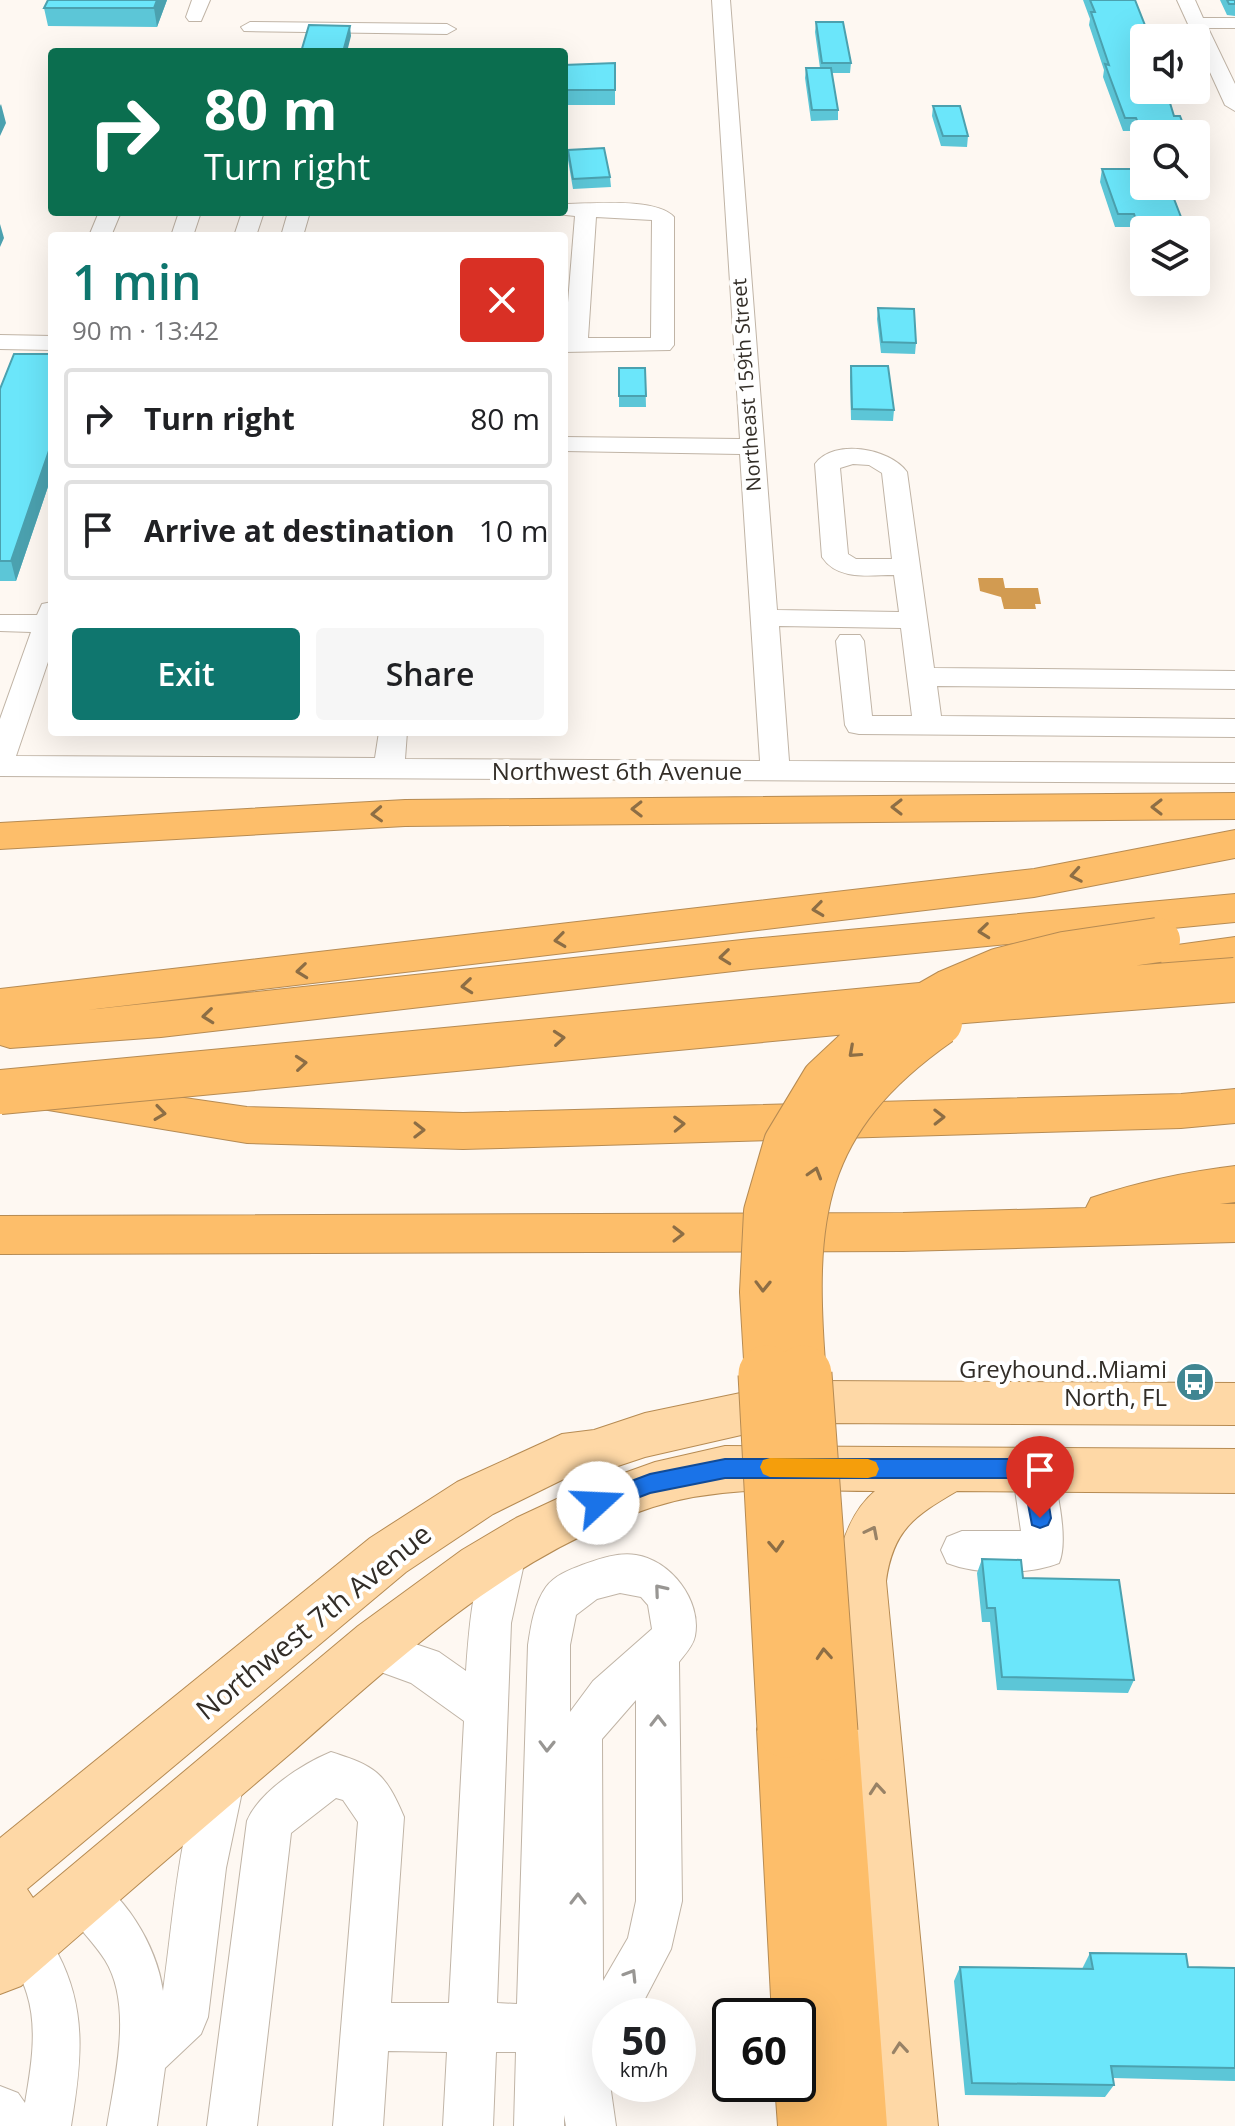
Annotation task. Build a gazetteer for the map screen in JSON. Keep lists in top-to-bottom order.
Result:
{
  "streets": {
    "main road": ["Northwest 7th Avenue"],
    "street": ["Northeast 159th Street", "Northwest 6th Avenue"]
  },
  "crossings": [
    ["Northeast 159th Street", "Northwest 6th Avenue"]
  ],
  "places": {
    "bus stop": ["Greyhound..Miami North, FL"]
  },
  "page": {
    "turn": ["80 m", "Turn right"],
    "heading": ["1 min", "90 m · 13:42"],
    "list": [
      {
        "name": "Turn right",
        "value": "80 m"
      },
      {
        "name": "Arrive at destination",
        "value": "10 m"
      }
    ],
    "buttons": ["Exit", "Share"],
    "speed": "50 km/h",
    "limit": "60"
  }
}
